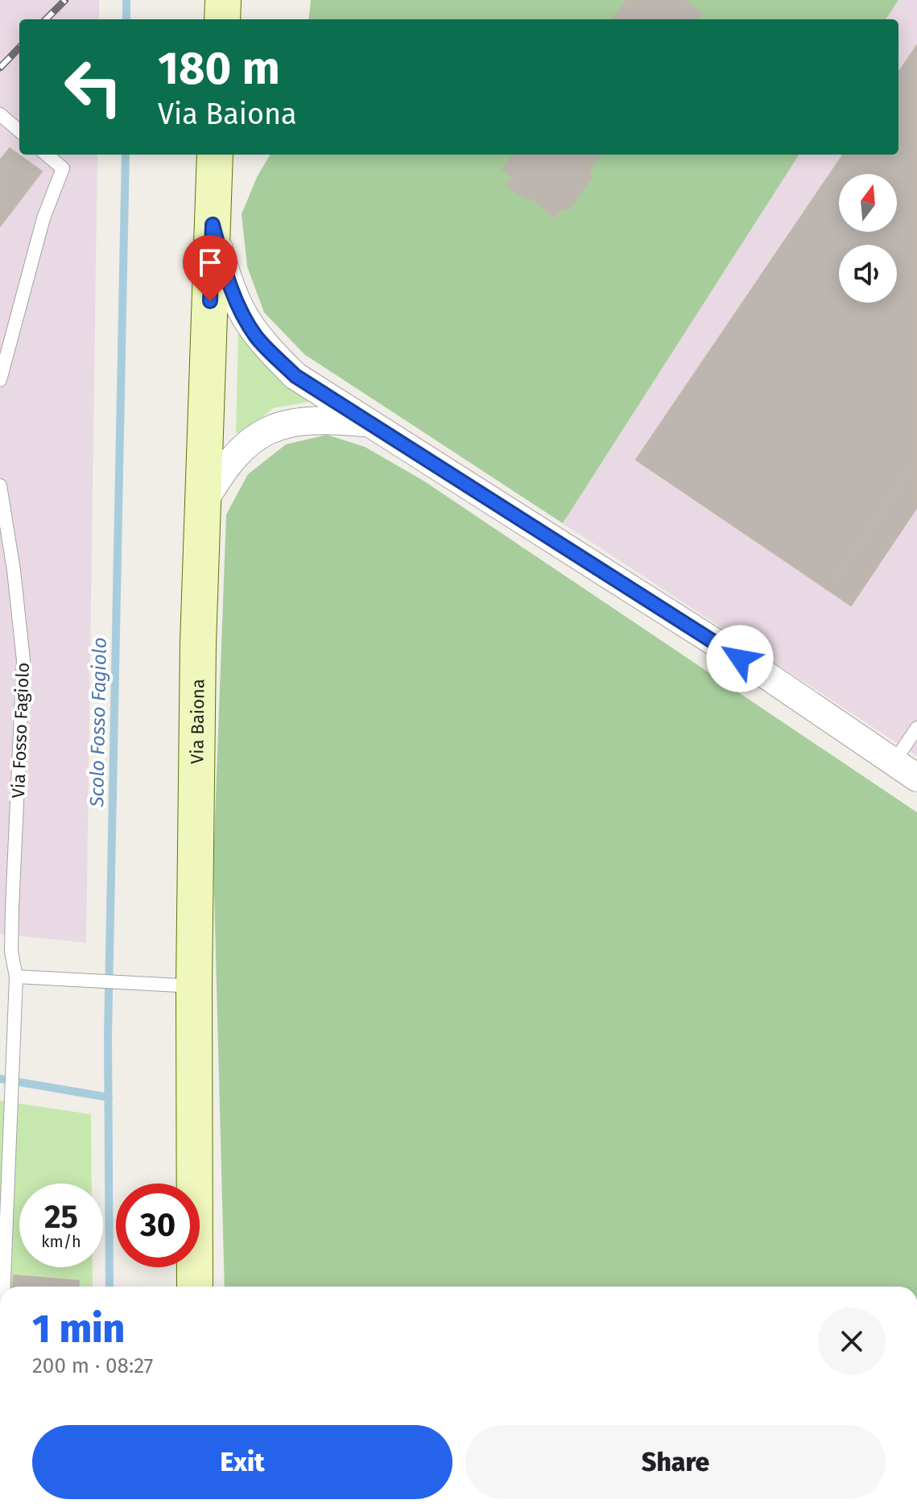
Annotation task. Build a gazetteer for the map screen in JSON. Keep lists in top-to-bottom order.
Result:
{
  "streets": {
    "main road": ["Via Baiona"],
    "lane": ["Via Fosso Fagiolo"]
  },
  "water": ["Scolo Fosso Fagiolo"],
  "north": "top",
  "page": {
    "turn": ["180 m", "Via Baiona"],
    "speed": "25 km/h",
    "limit": "30",
    "heading": ["1 min", "200 m · 08:27"],
    "buttons": ["Exit", "Share"]
  }
}
